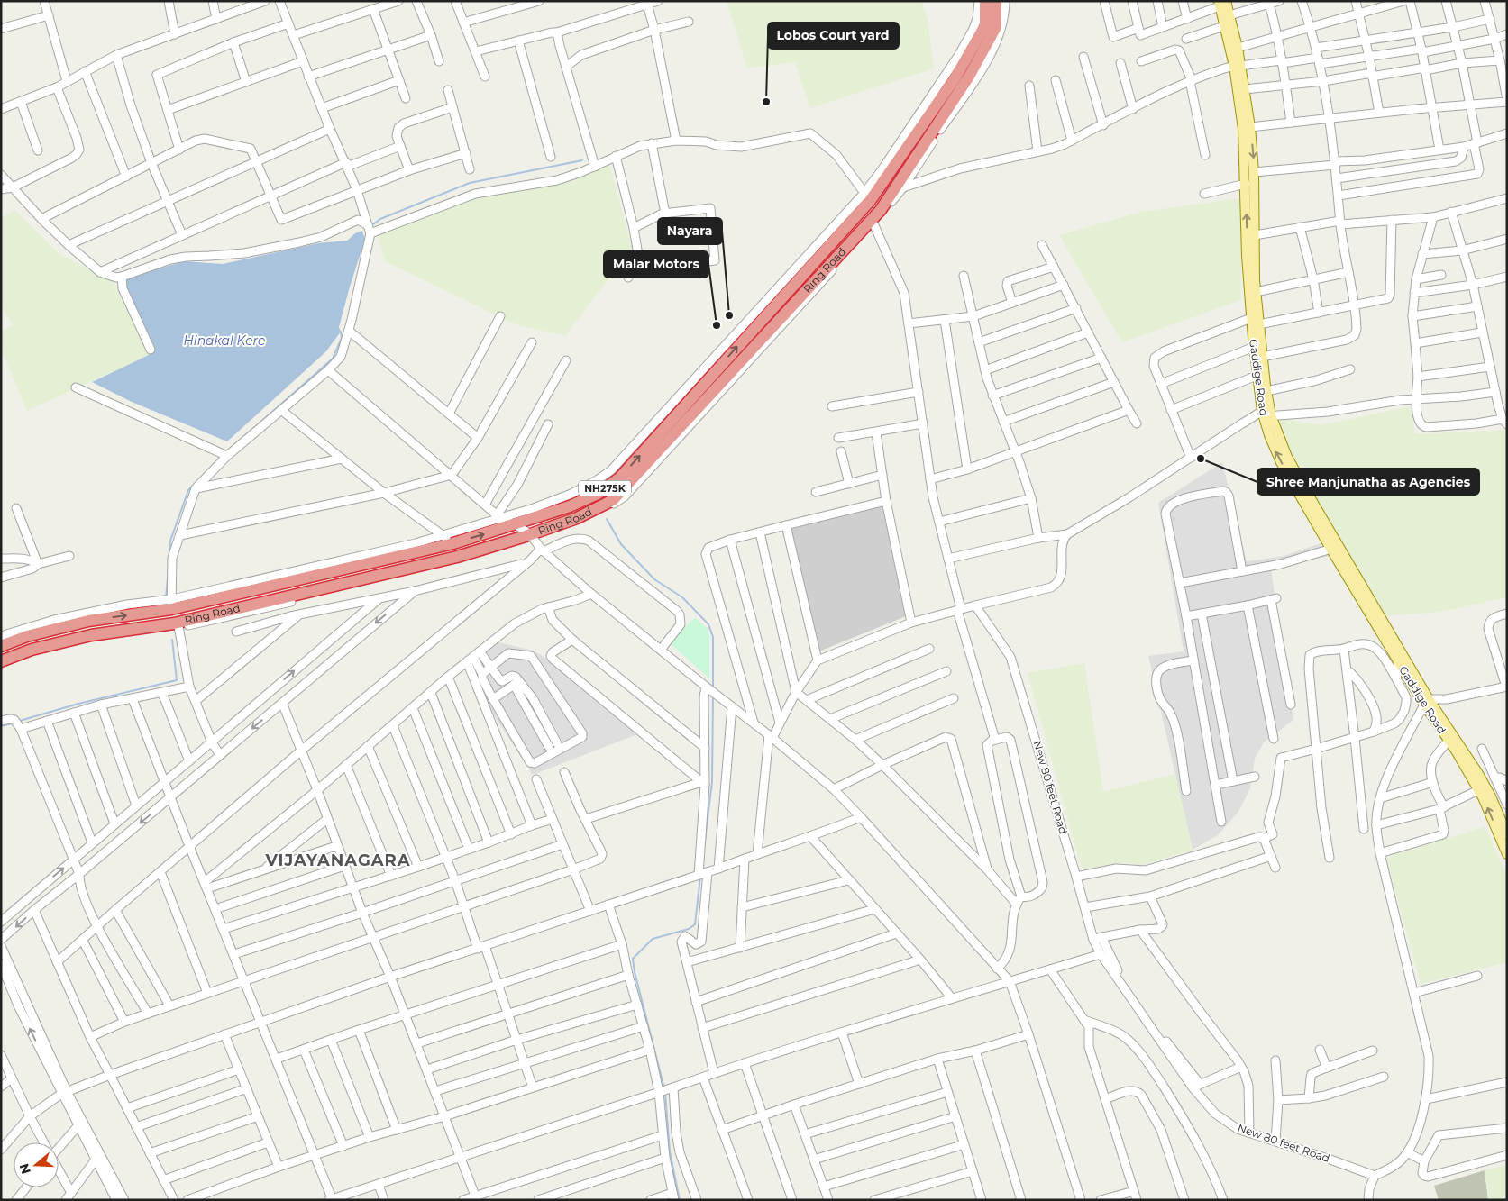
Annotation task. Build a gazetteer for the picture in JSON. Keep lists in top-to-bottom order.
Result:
{
  "streets": {
    "highway": ["Ring Road", "NH275K"],
    "main road": ["Gaddige Road"],
    "street": ["New 80 feet Road"]
  },
  "districts": ["VIJAYANAGARA"],
  "water": ["Hinakal Kere"],
  "places": [
    "Lobos Court yard",
    "Nayara",
    "Malar Motors",
    "Shree Manjunatha as Agencies"
  ],
  "north": "left"
}
